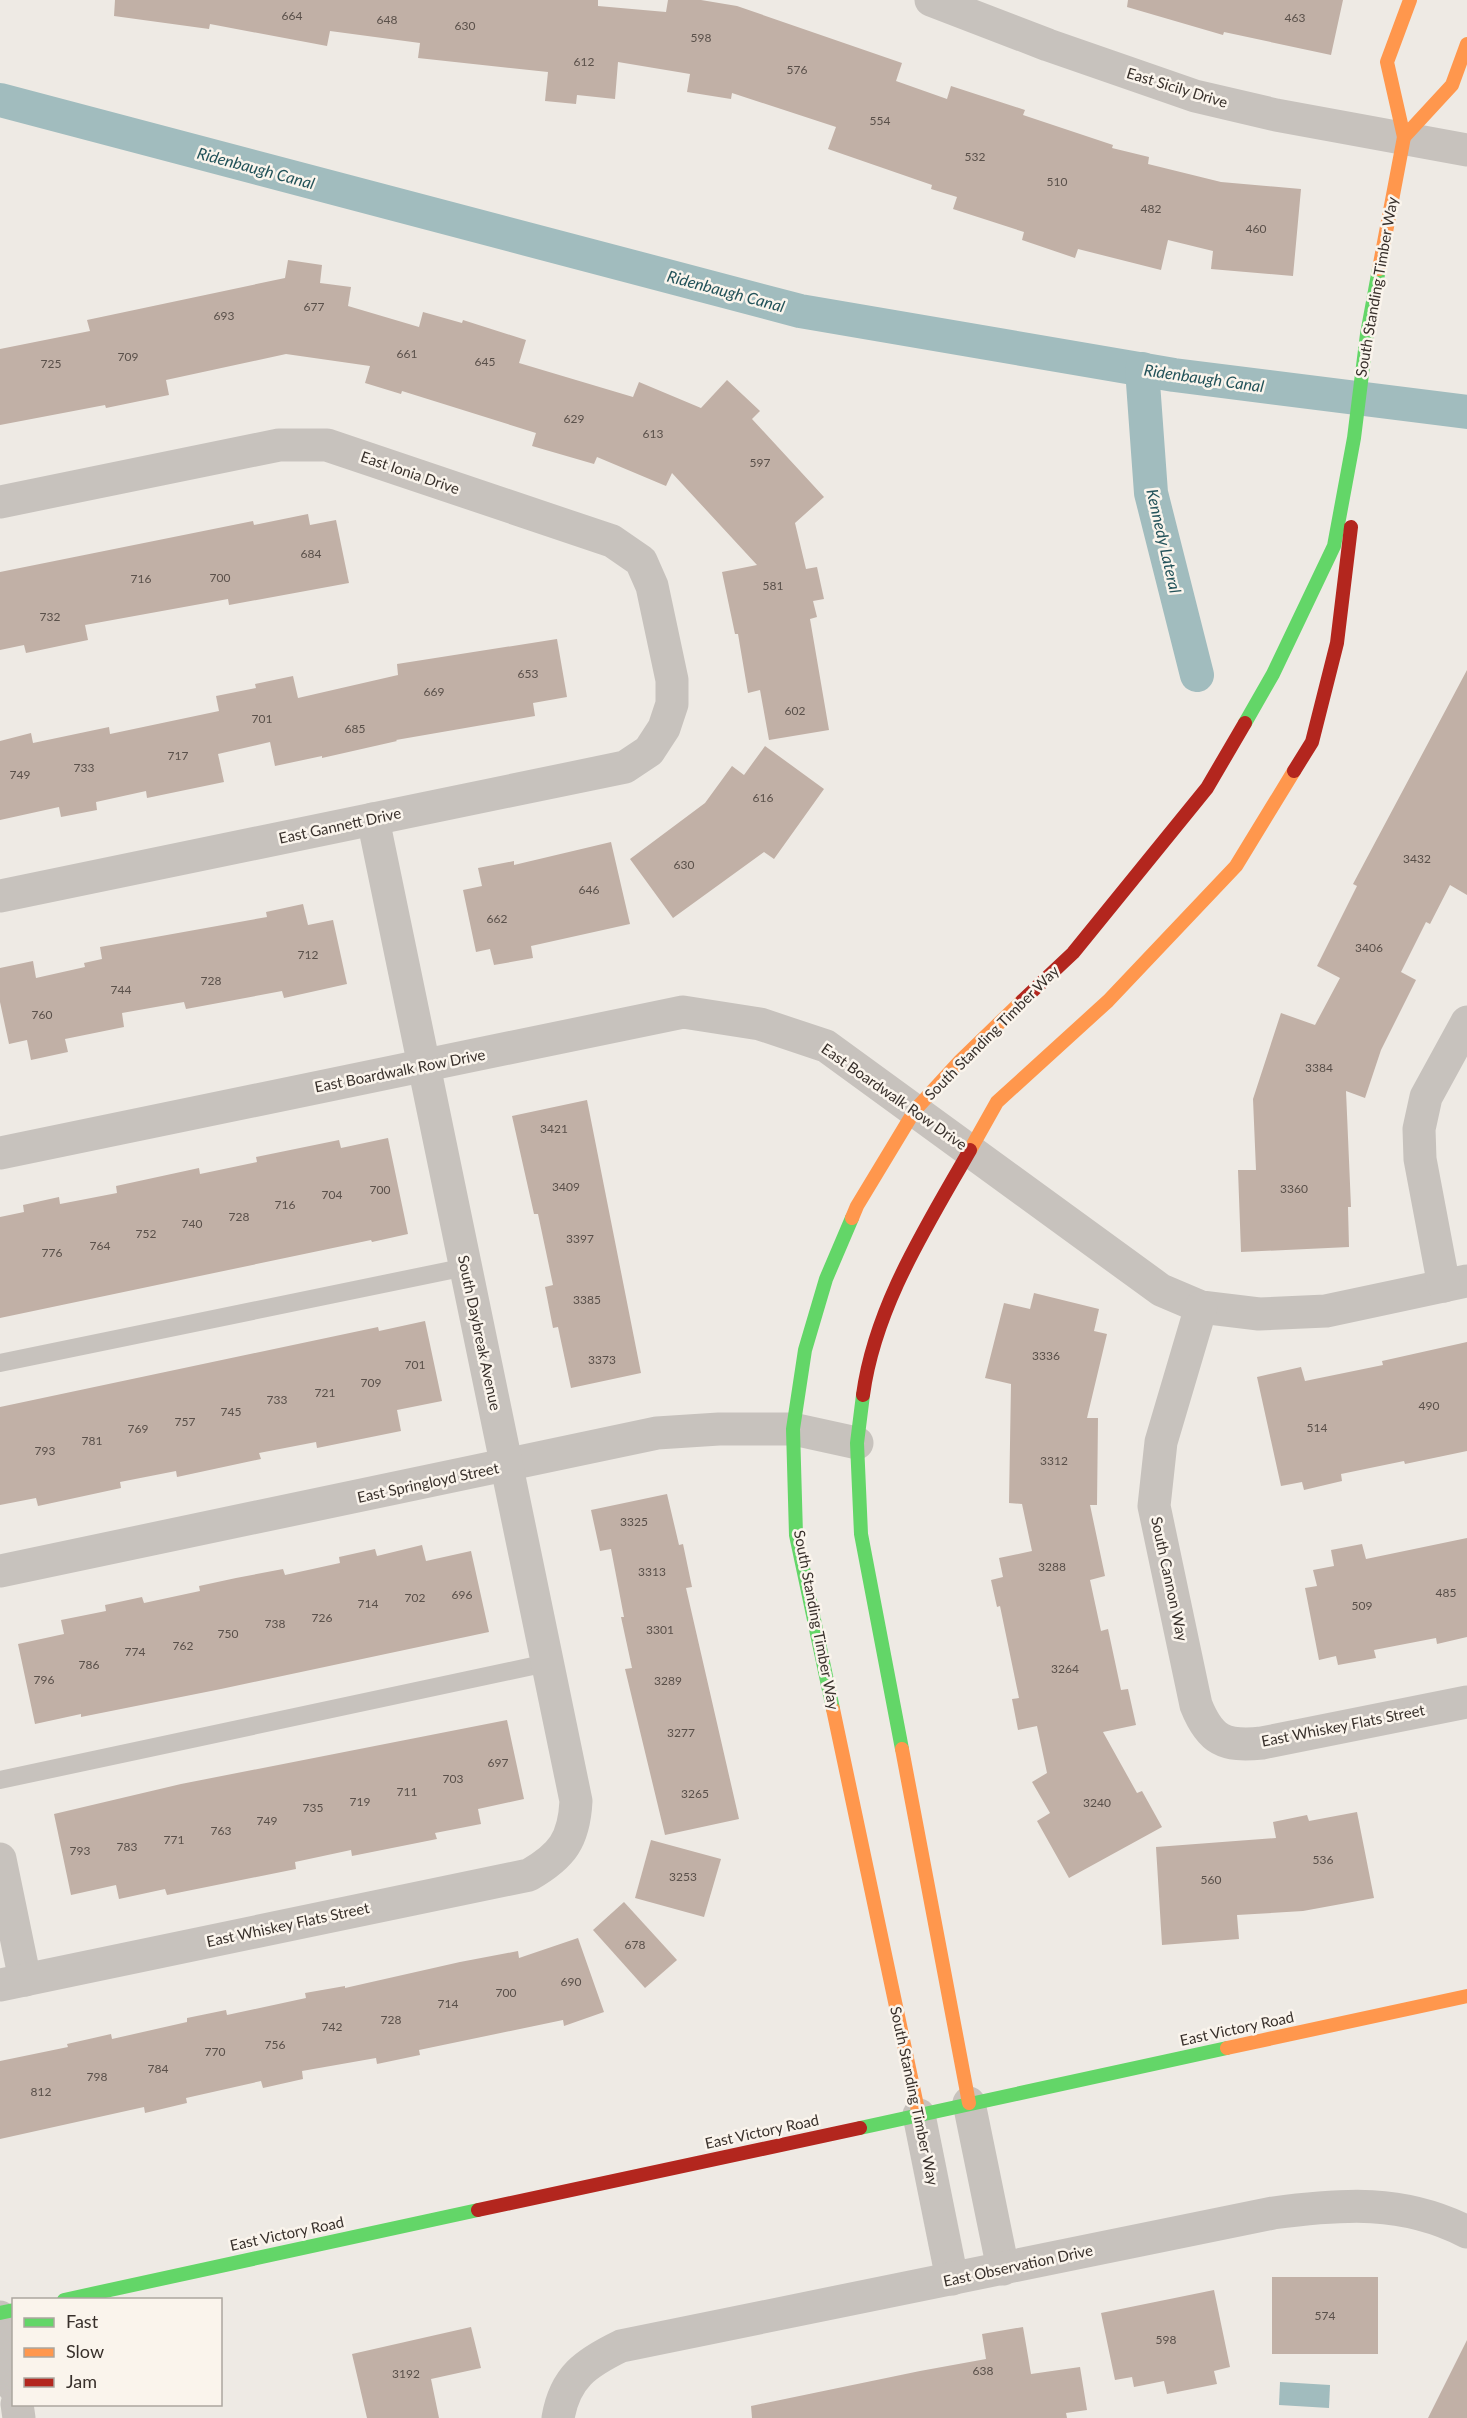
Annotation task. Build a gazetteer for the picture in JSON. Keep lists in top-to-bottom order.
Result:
{
  "streets": {
    "street": [
      "East Sicily Drive",
      "South Standing Timber Way",
      "East Ionia Drive",
      "East Gannett Drive",
      "East Boardwalk Row Drive",
      "South Daybreak Avenue",
      "East Springloyd Street",
      "South Cannon Way",
      "East Whiskey Flats Street",
      "East Victory Road",
      "East Observation Drive"
    ]
  },
  "crossings": [
    ["East Sicily Drive", "South Standing Timber Way"],
    ["South Standing Timber Way", "East Boardwalk Row Drive"],
    ["South Standing Timber Way", "East Springloyd Street"],
    ["South Standing Timber Way", "East Victory Road"],
    ["South Standing Timber Way", "East Observation Drive"],
    ["East Ionia Drive", "East Gannett Drive"],
    ["East Gannett Drive", "South Daybreak Avenue"],
    ["East Boardwalk Row Drive", "South Daybreak Avenue"],
    ["East Boardwalk Row Drive", "South Cannon Way"],
    ["South Daybreak Avenue", "East Springloyd Street"],
    ["South Daybreak Avenue", "East Whiskey Flats Street"],
    ["South Cannon Way", "East Whiskey Flats Street"]
  ],
  "water": ["Ridenbaugh Canal", "Kennedy Lateral"],
  "house_numbers": [
    "664",
    "463",
    "648",
    "630",
    "598",
    "612",
    "576",
    "554",
    "532",
    "510",
    "482",
    "460",
    "677",
    "693",
    "661",
    "709",
    "645",
    "725",
    "629",
    "613",
    "597",
    "684",
    "700",
    "716",
    "581",
    "732",
    "653",
    "669",
    "602",
    "701",
    "685",
    "717",
    "733",
    "749",
    "616",
    "3432",
    "630",
    "646",
    "662",
    "3406",
    "712",
    "728",
    "744",
    "760",
    "3384",
    "3421",
    "3409",
    "3360",
    "700",
    "704",
    "716",
    "728",
    "740",
    "752",
    "3397",
    "764",
    "776",
    "3385",
    "3336",
    "3373",
    "701",
    "709",
    "721",
    "733",
    "490",
    "745",
    "757",
    "514",
    "769",
    "781",
    "793",
    "3312",
    "3325",
    "3288",
    "3313",
    "485",
    "696",
    "702",
    "714",
    "509",
    "726",
    "738",
    "3301",
    "750",
    "762",
    "774",
    "786",
    "3264",
    "796",
    "3289",
    "3277",
    "697",
    "703",
    "711",
    "3265",
    "719",
    "3240",
    "735",
    "749",
    "763",
    "771",
    "783",
    "793",
    "536",
    "3253",
    "560",
    "678",
    "690",
    "700",
    "714",
    "728",
    "742",
    "756",
    "770",
    "784",
    "798",
    "812",
    "574",
    "598",
    "638",
    "3192"
  ],
  "legend": ["Fast", "Slow", "Jam"]
}
